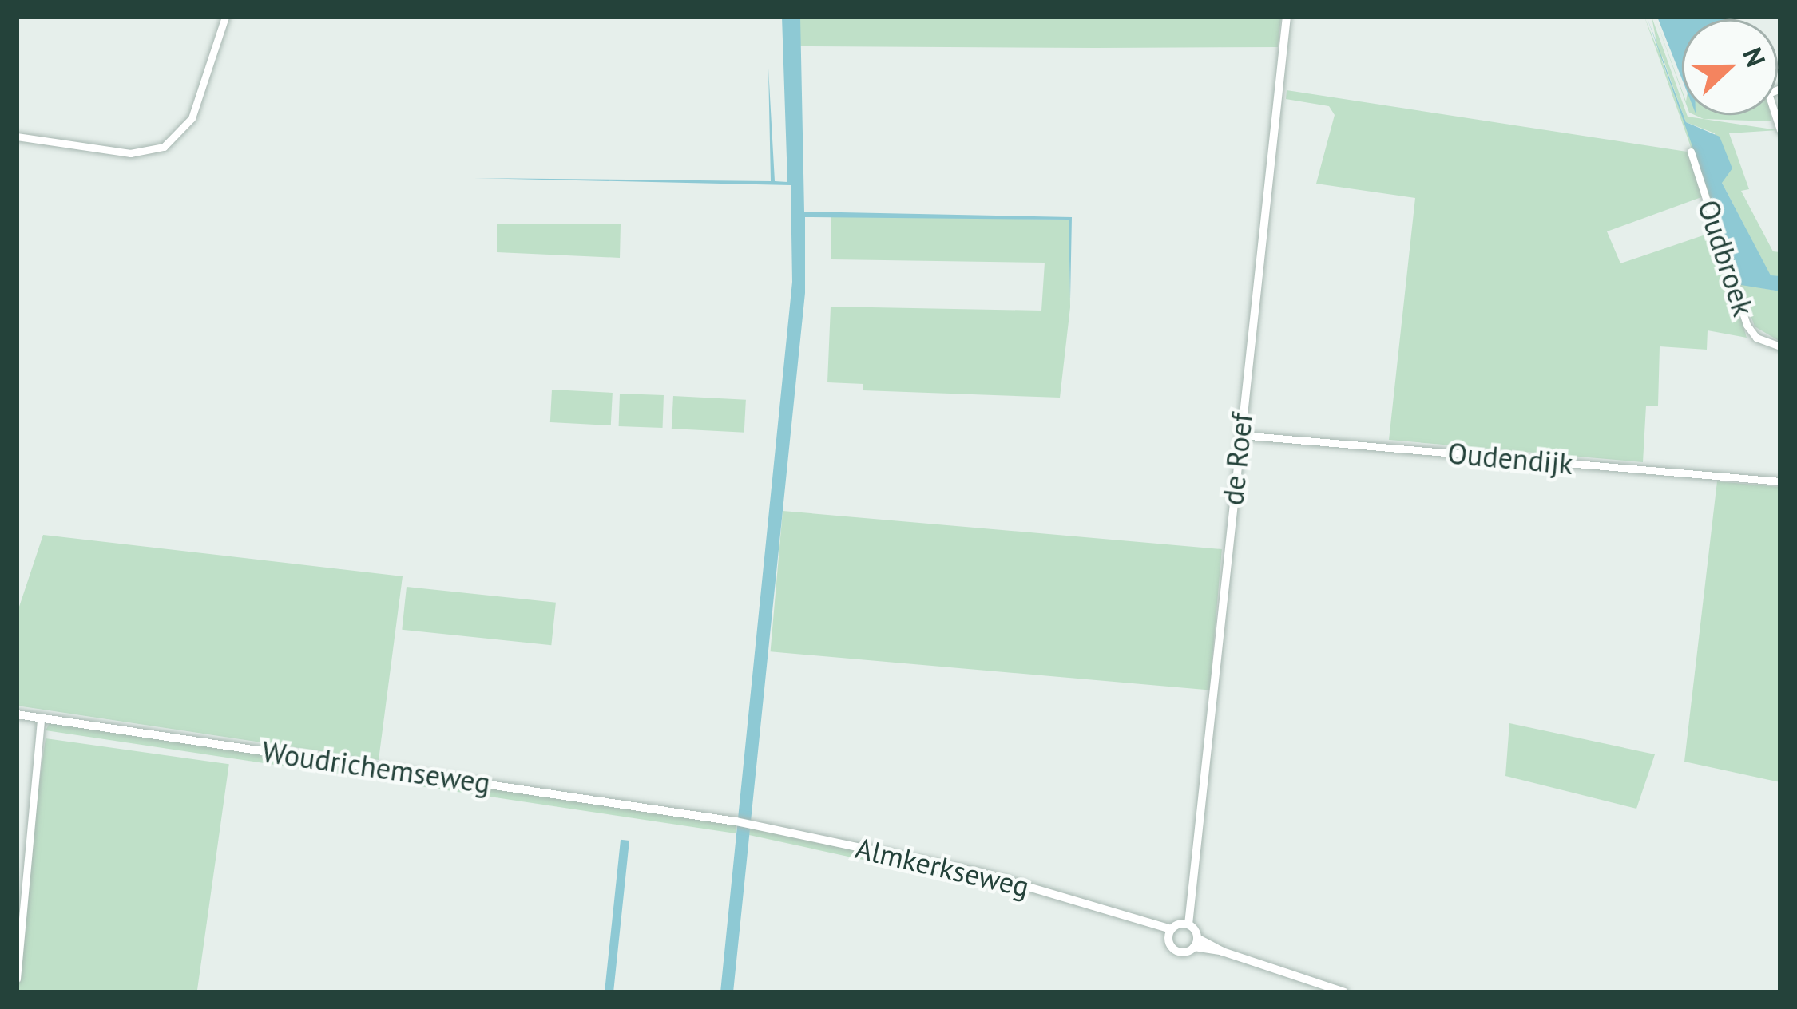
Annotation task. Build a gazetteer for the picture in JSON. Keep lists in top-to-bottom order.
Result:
{
  "streets": {
    "street": [
      "Oudbroek",
      "Oudendijk",
      "de Roef",
      "Woudrichemseweg",
      "Almkerkseweg"
    ]
  },
  "crossings": [
    ["Oudendijk", "de Roef"],
    ["Woudrichemseweg", "Almkerkseweg"]
  ],
  "north": "right"
}
